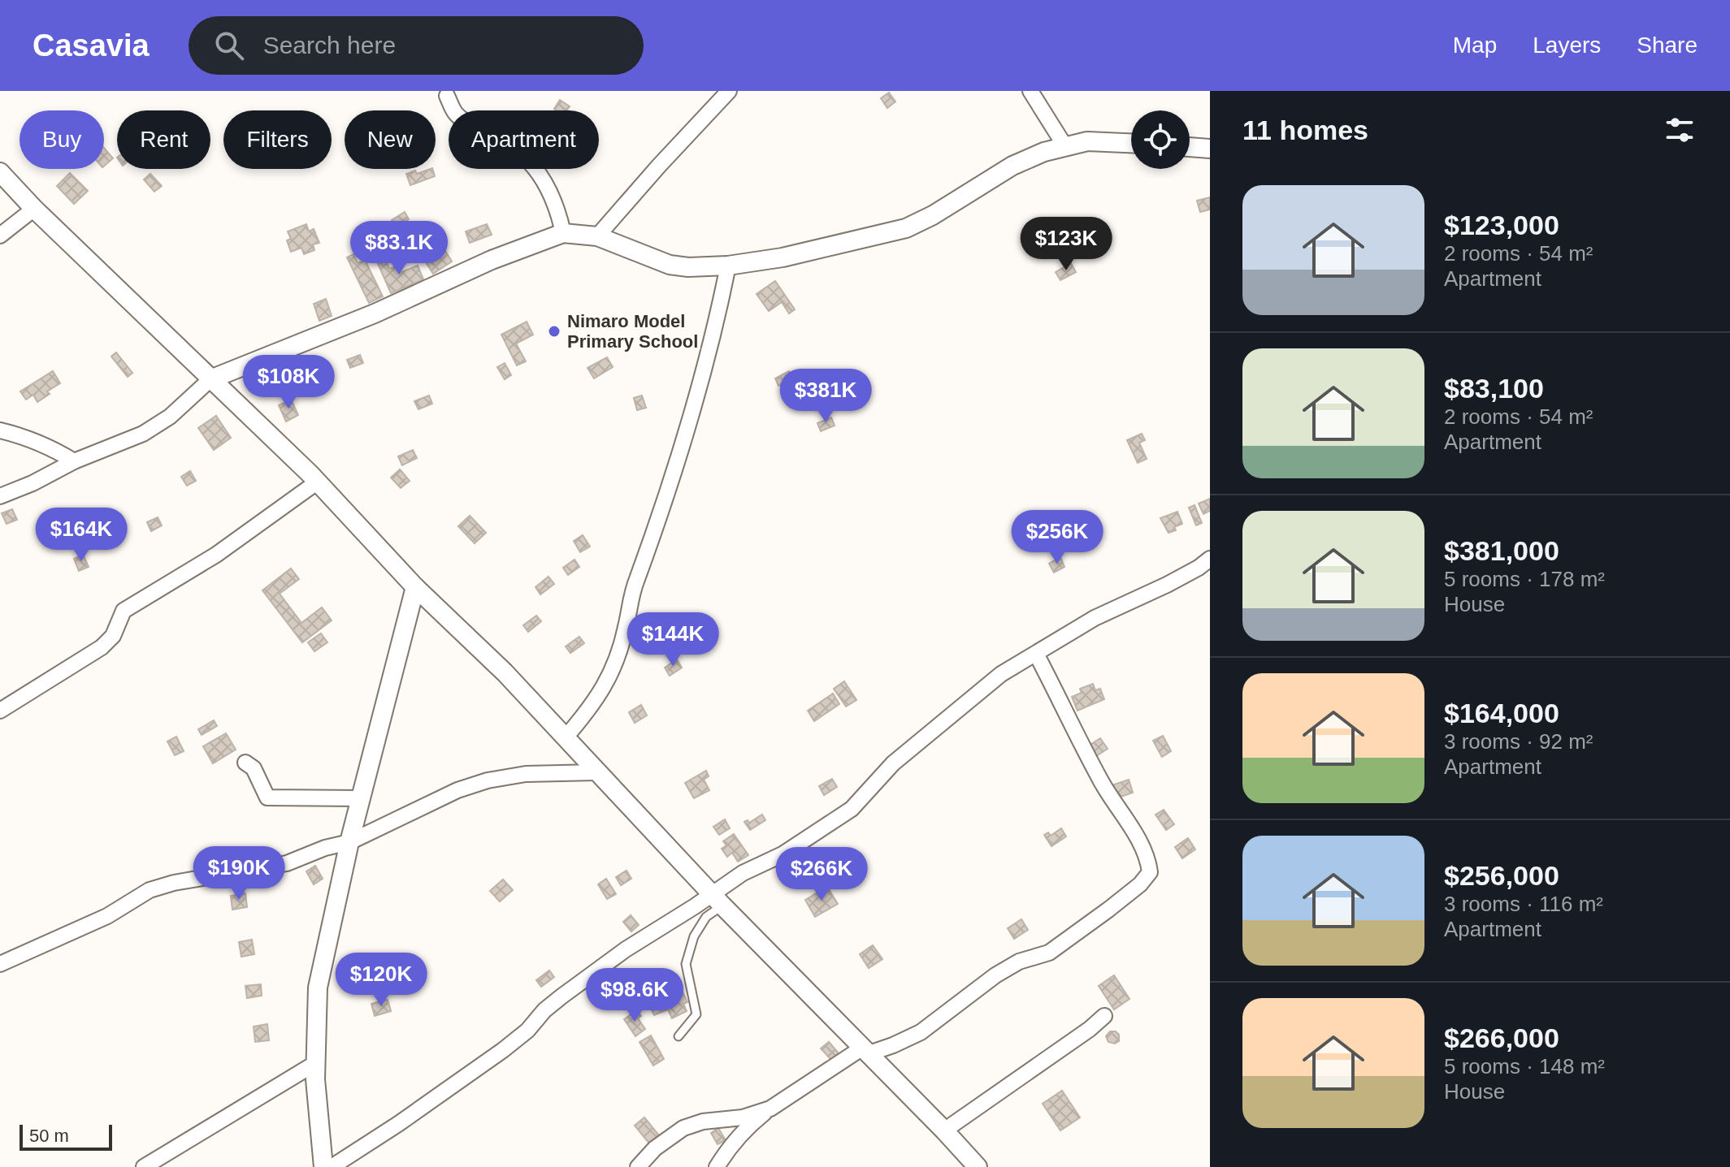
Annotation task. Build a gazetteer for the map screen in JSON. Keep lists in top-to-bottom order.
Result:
{
  "places": ["Nimaro Model Primary School"],
  "scale_bar": "50 m",
  "page": {
    "header": "Casavia",
    "search": "Search here",
    "nav": ["Map", "Layers", "Share"],
    "heading": "11 homes",
    "chip": [
      "Buy",
      "Rent",
      "Filters",
      "New",
      "Apartment"
    ],
    "list": [
      {
        "name": "$123,000",
        "note": "2 rooms · 54 m² · Apartment"
      },
      {
        "name": "$83,100",
        "note": "2 rooms · 54 m² · Apartment"
      },
      {
        "name": "$381,000",
        "note": "5 rooms · 178 m² · House"
      },
      {
        "name": "$164,000",
        "note": "3 rooms · 92 m² · Apartment"
      },
      {
        "name": "$256,000",
        "note": "3 rooms · 116 m² · Apartment"
      },
      {
        "name": "$266,000",
        "note": "5 rooms · 148 m² · House"
      }
    ],
    "price": [
      "$123K",
      "$83.1K",
      "$108K",
      "$381K",
      "$164K",
      "$256K",
      "$144K",
      "$190K",
      "$266K",
      "$120K",
      "$98.6K"
    ],
    "scale": "50 m"
  }
}
